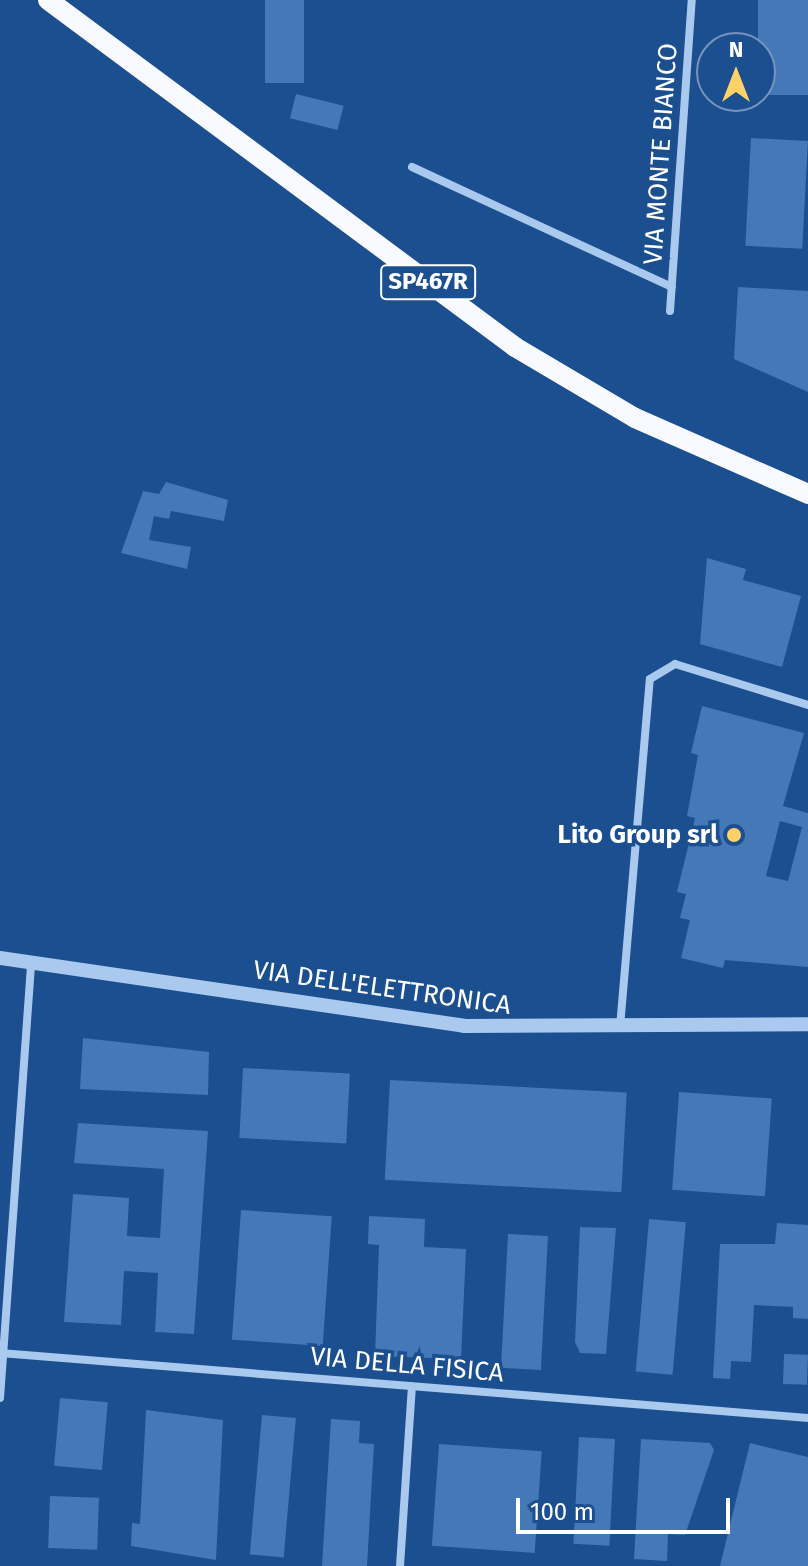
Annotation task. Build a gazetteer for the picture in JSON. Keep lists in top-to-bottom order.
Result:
{
  "streets": {
    "highway": ["SP467R"],
    "street": ["VIA MONTE BIANCO", "VIA DELL'ELETTRONICA", "VIA DELLA FISICA"]
  },
  "places": ["Lito Group srl"],
  "scale_bar": "100 m",
  "north": "top"
}
